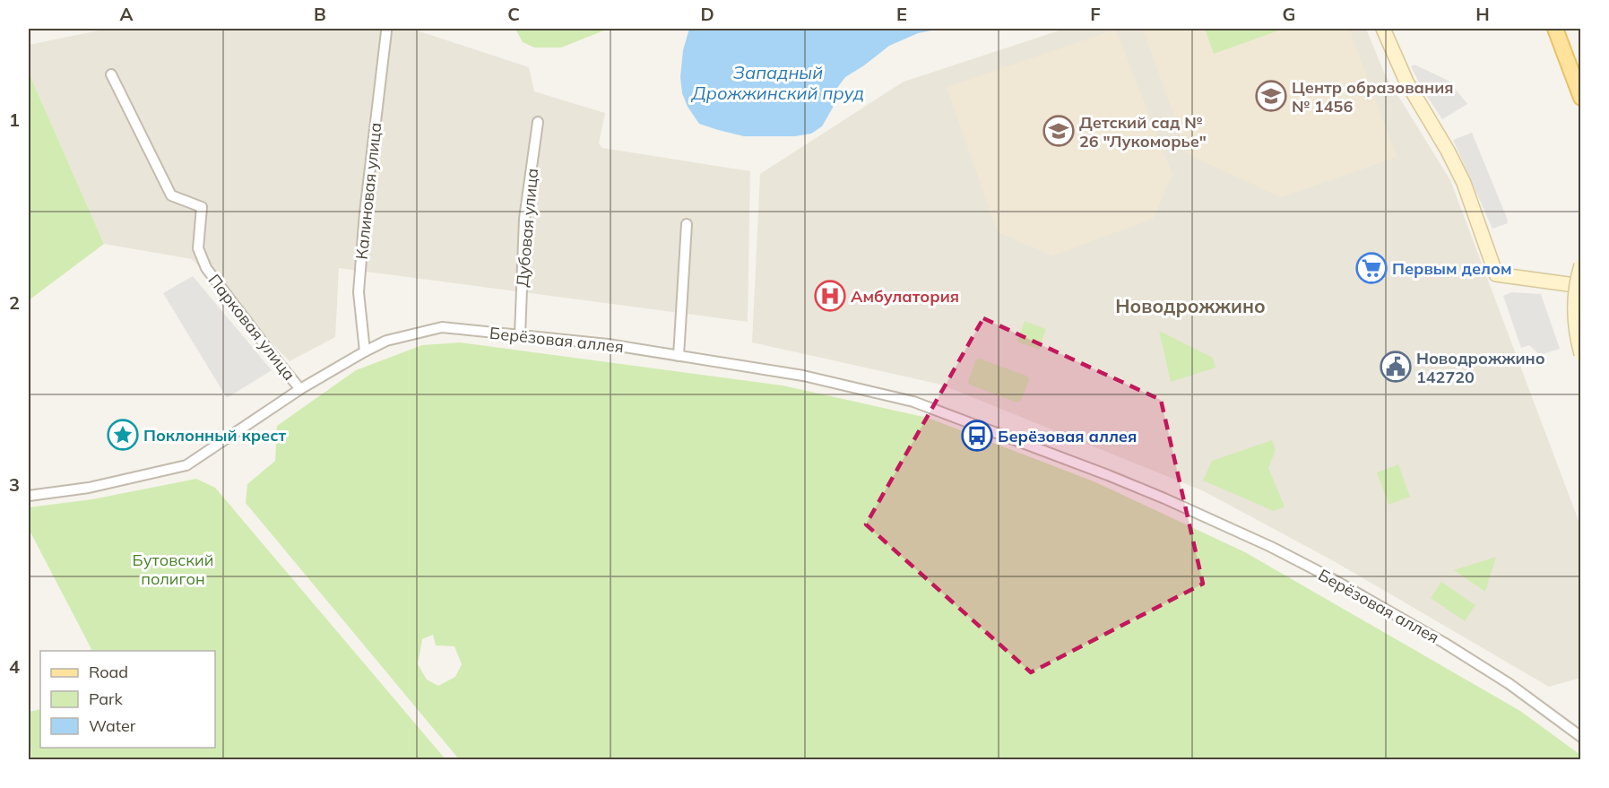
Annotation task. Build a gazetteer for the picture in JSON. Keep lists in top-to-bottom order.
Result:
{
  "streets": {
    "street": [
      "Калиновая улица",
      "Дубовая улица",
      "Парковая улица",
      "Берёзовая аллея"
    ]
  },
  "crossings": [
    ["Калиновая улица", "Берёзовая аллея"],
    ["Дубовая улица", "Берёзовая аллея"],
    ["Парковая улица", "Берёзовая аллея"]
  ],
  "districts": ["Новодрожжино"],
  "water": ["Западный Дрожжинский пруд"],
  "parks": ["Бутовский полигон"],
  "places": {
    "school or university": ["Центр образования № 1456", "Детский сад № 26 \"Лукоморье\""],
    "supermarket": ["Первым делом"],
    "hospital": ["Амбулатория"],
    "public building": ["Новодрожжино 142720"],
    "place": ["Поклонный крест"],
    "bus stop": ["Берёзовая аллея"]
  },
  "legend": ["Road", "Park", "Water"],
  "grid": {
    "columns": [
      "A",
      "B",
      "C",
      "D",
      "E",
      "F",
      "G",
      "H"
    ],
    "rows": [
      "1",
      "2",
      "3",
      "4"
    ]
  }
}
